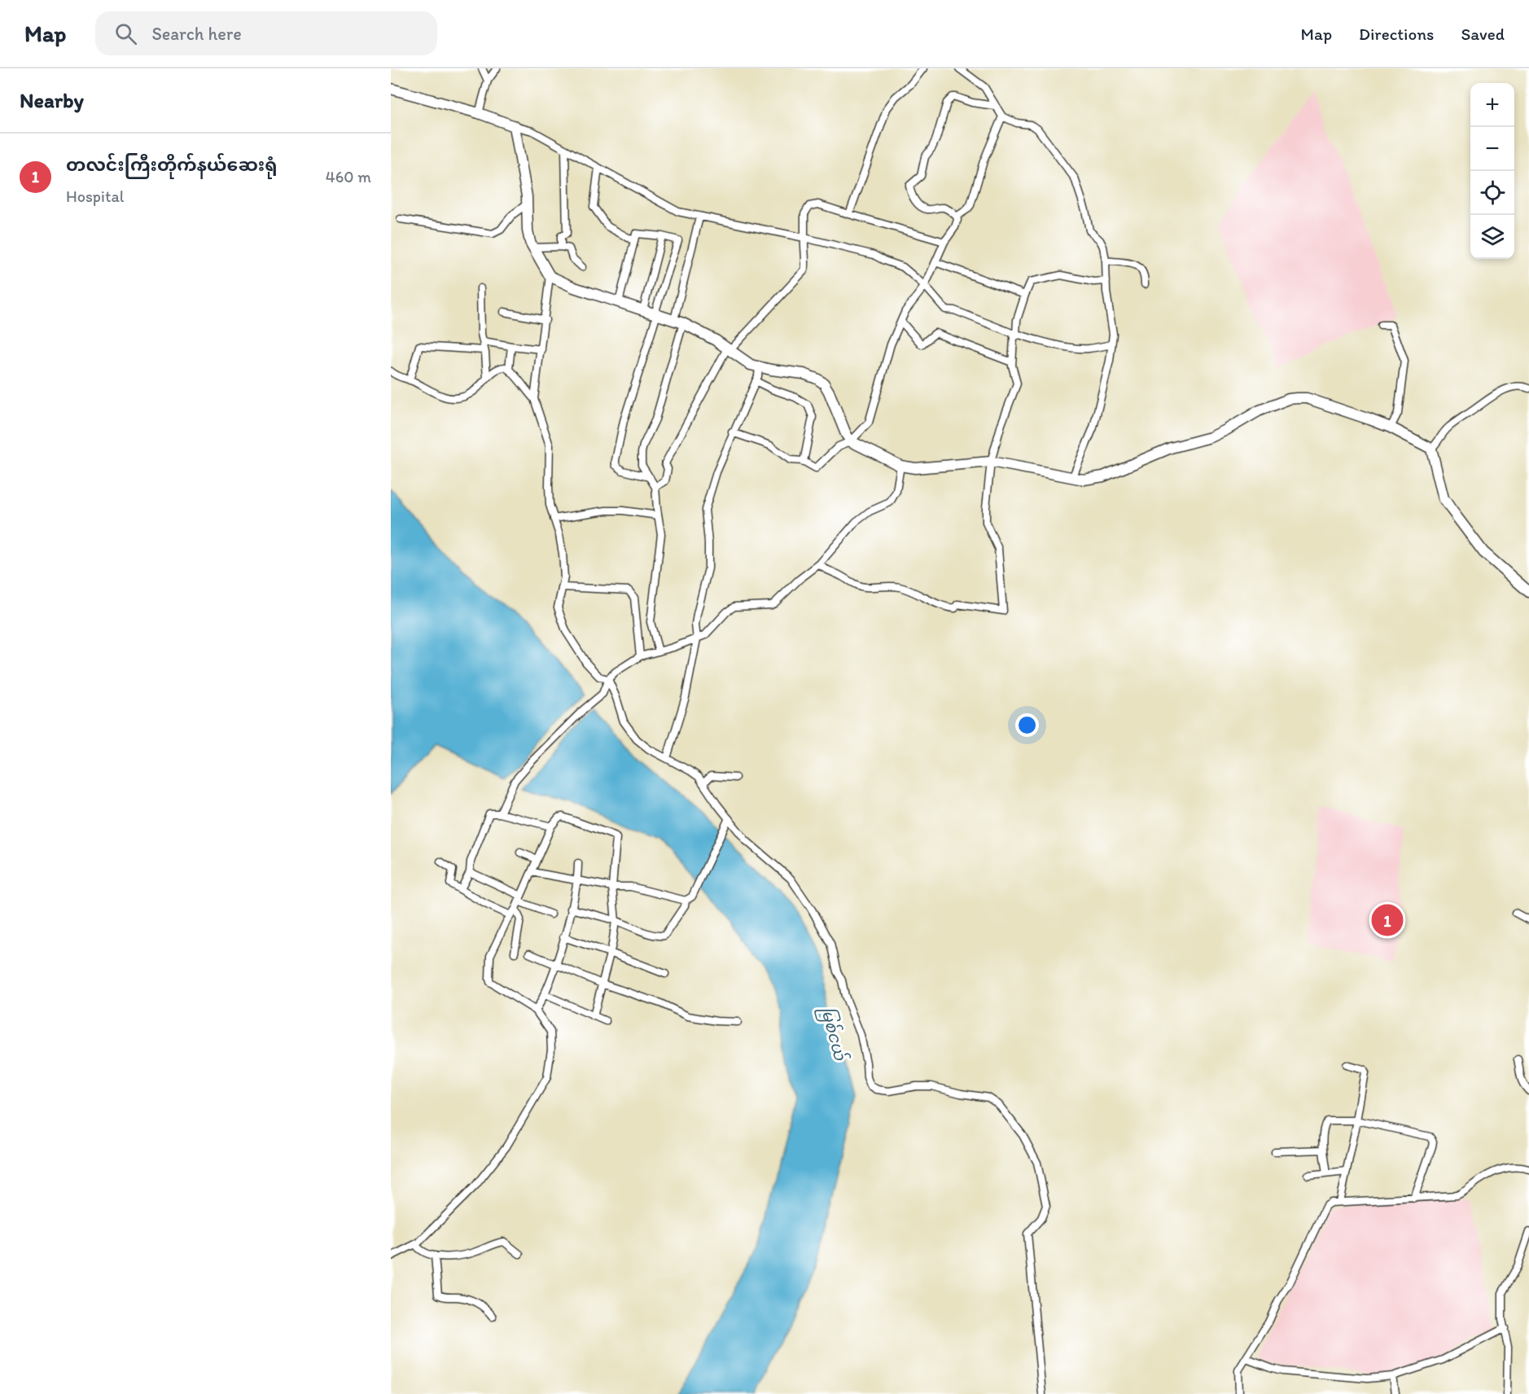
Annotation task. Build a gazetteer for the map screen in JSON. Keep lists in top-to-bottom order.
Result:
{
  "water": ["မြစ်ငယ်"],
  "page": {
    "header": "Map",
    "search": "Search here",
    "nav": ["Map", "Directions", "Saved"],
    "heading": "Nearby",
    "map_buttons": ["+", "−"],
    "list": [
      {
        "mark": "1",
        "name": "တလင်းကြီးတိုက်နယ်ဆေးရုံ",
        "note": "Hospital",
        "value": "460 m"
      }
    ],
    "pins": "1"
  }
}
